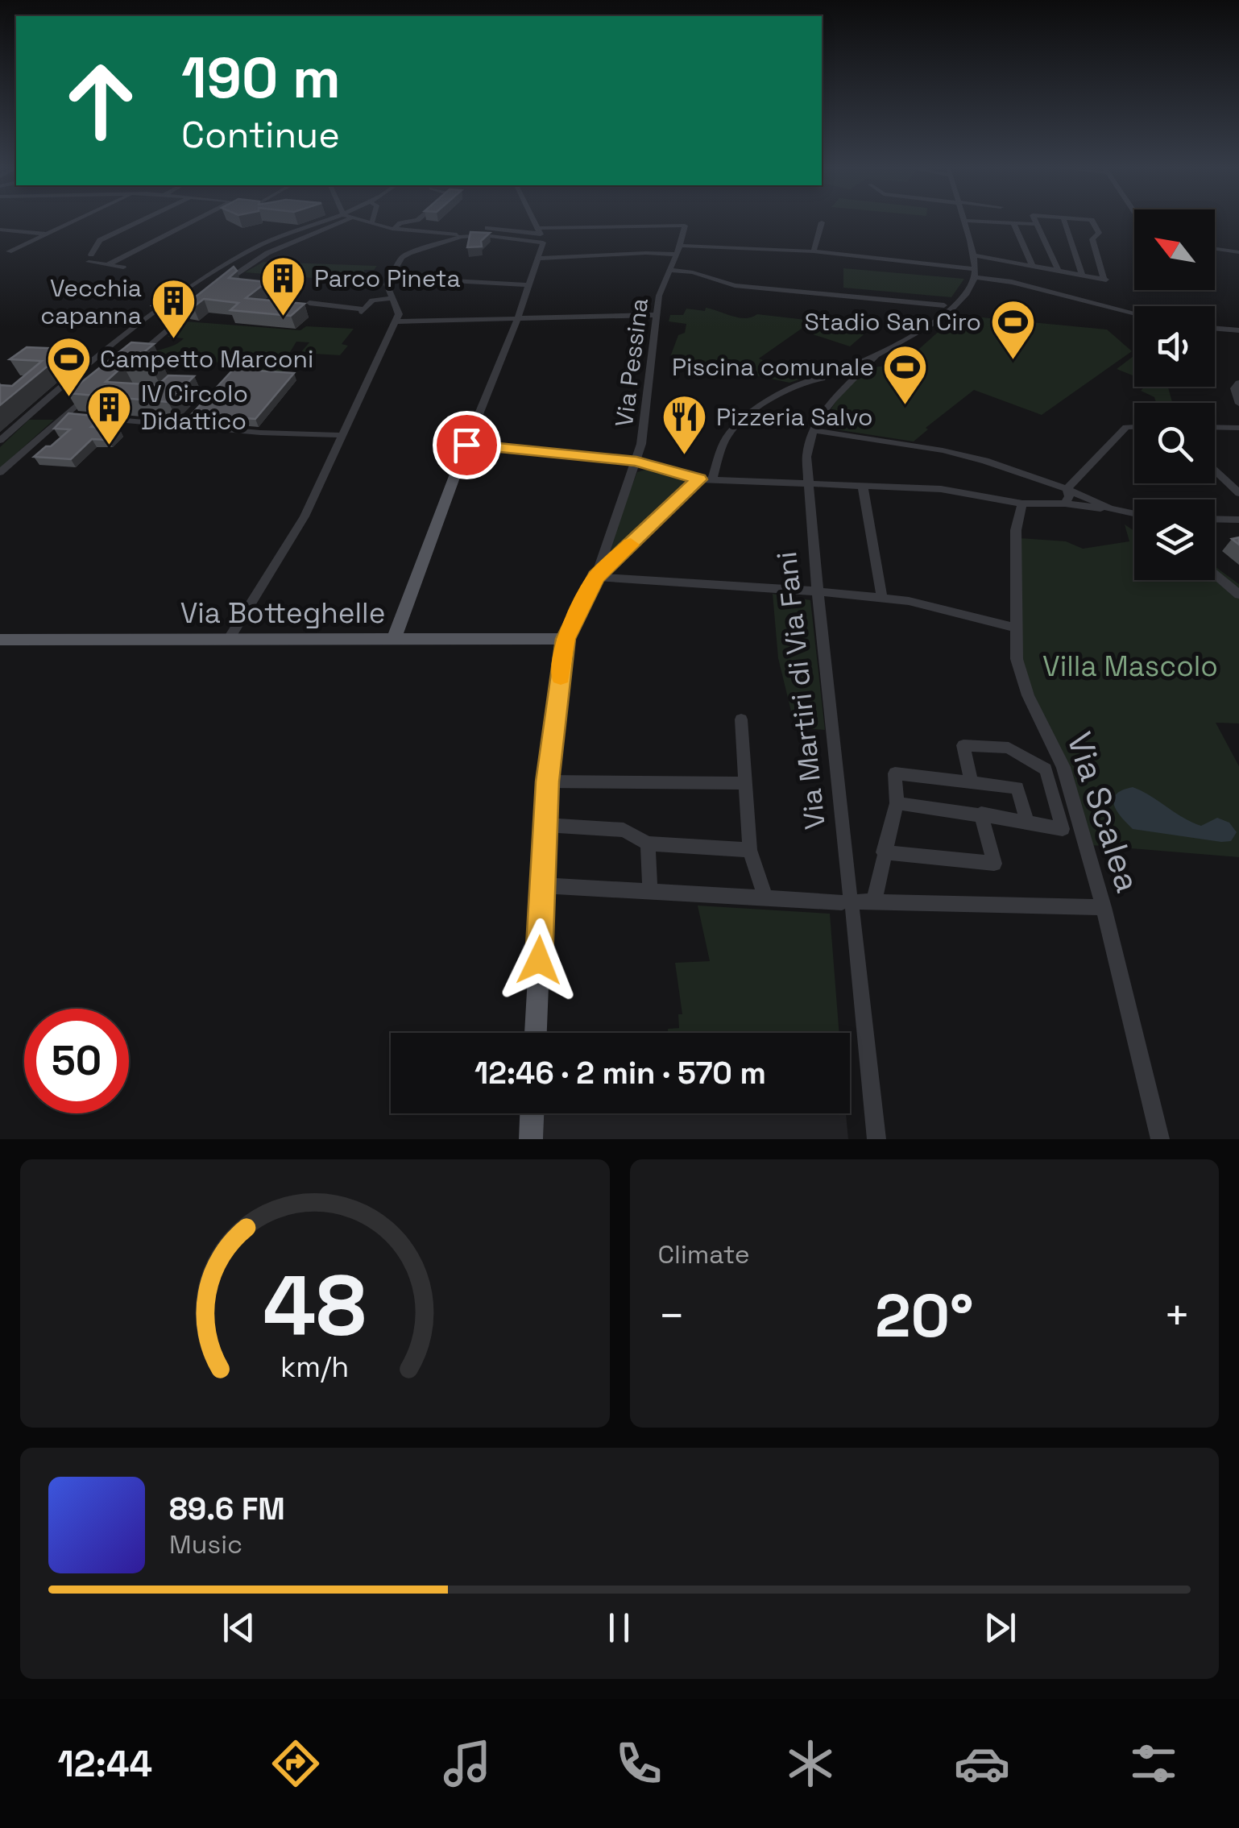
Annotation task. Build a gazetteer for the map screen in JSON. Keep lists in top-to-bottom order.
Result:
{
  "streets": {
    "main road": ["Via Botteghelle"],
    "street": ["Via Pessina", "Via Martiri di Via Fani", "Via Scalea"]
  },
  "parks": ["Villa Mascolo"],
  "places": {
    "building": ["Parco Pineta", "Vecchia capanna", "IV Circolo Didattico"],
    "sports": ["Stadio San Ciro", "Campetto Marconi", "Piscina comunale"],
    "restaurant": ["Pizzeria Salvo"]
  },
  "north": "top left",
  "page": {
    "turn": ["190 m", "Continue"],
    "limit": "50",
    "trip": "12:46 · 2 min · 570 m",
    "tile": "Climate",
    "heat": ["−", "20°", "+"],
    "song": ["89.6 FM", "Music"],
    "tabs": "12:44",
    "gauge": ["48", "km/h"]
  }
}
